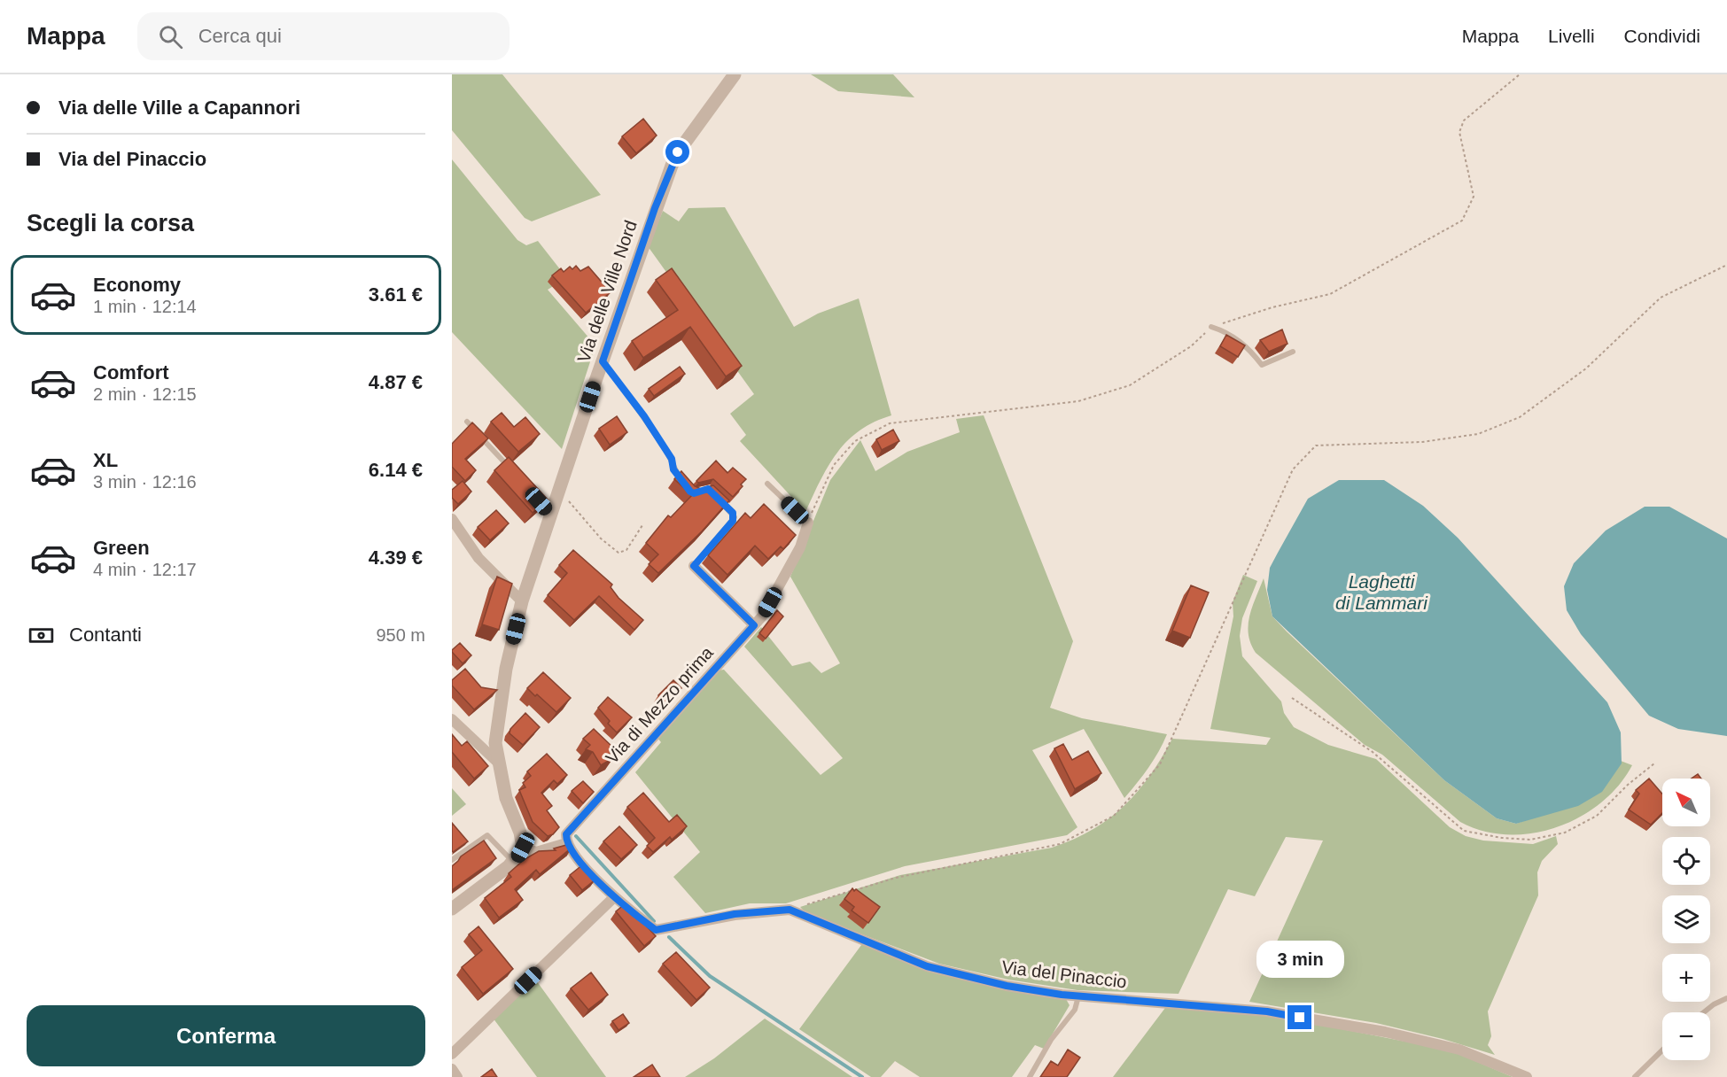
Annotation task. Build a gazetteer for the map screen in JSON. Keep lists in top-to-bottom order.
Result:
{
  "streets": {
    "street": ["Via delle Ville Nord", "Via di Mezzo prima", "Via del Pinaccio"]
  },
  "water": ["Laghetti di Lammari"],
  "north": "top left",
  "page": {
    "header": "Mappa",
    "search": "Cerca qui",
    "nav": ["Mappa", "Livelli", "Condividi"],
    "banner": ["Via delle Ville a Capannori", "Via del Pinaccio"],
    "heading": "Scegli la corsa",
    "list": [
      {
        "name": "Economy",
        "note": "1 min · 12:14",
        "value": "3.61 €"
      },
      {
        "name": "Comfort",
        "note": "2 min · 12:15",
        "value": "4.87 €"
      },
      {
        "name": "XL",
        "note": "3 min · 12:16",
        "value": "6.14 €"
      },
      {
        "name": "Green",
        "note": "4 min · 12:17",
        "value": "4.39 €"
      }
    ],
    "pay": ["Contanti", "950 m"],
    "map_buttons": ["+", "−"],
    "bubble": "3 min",
    "buttons": "Conferma"
  }
}
